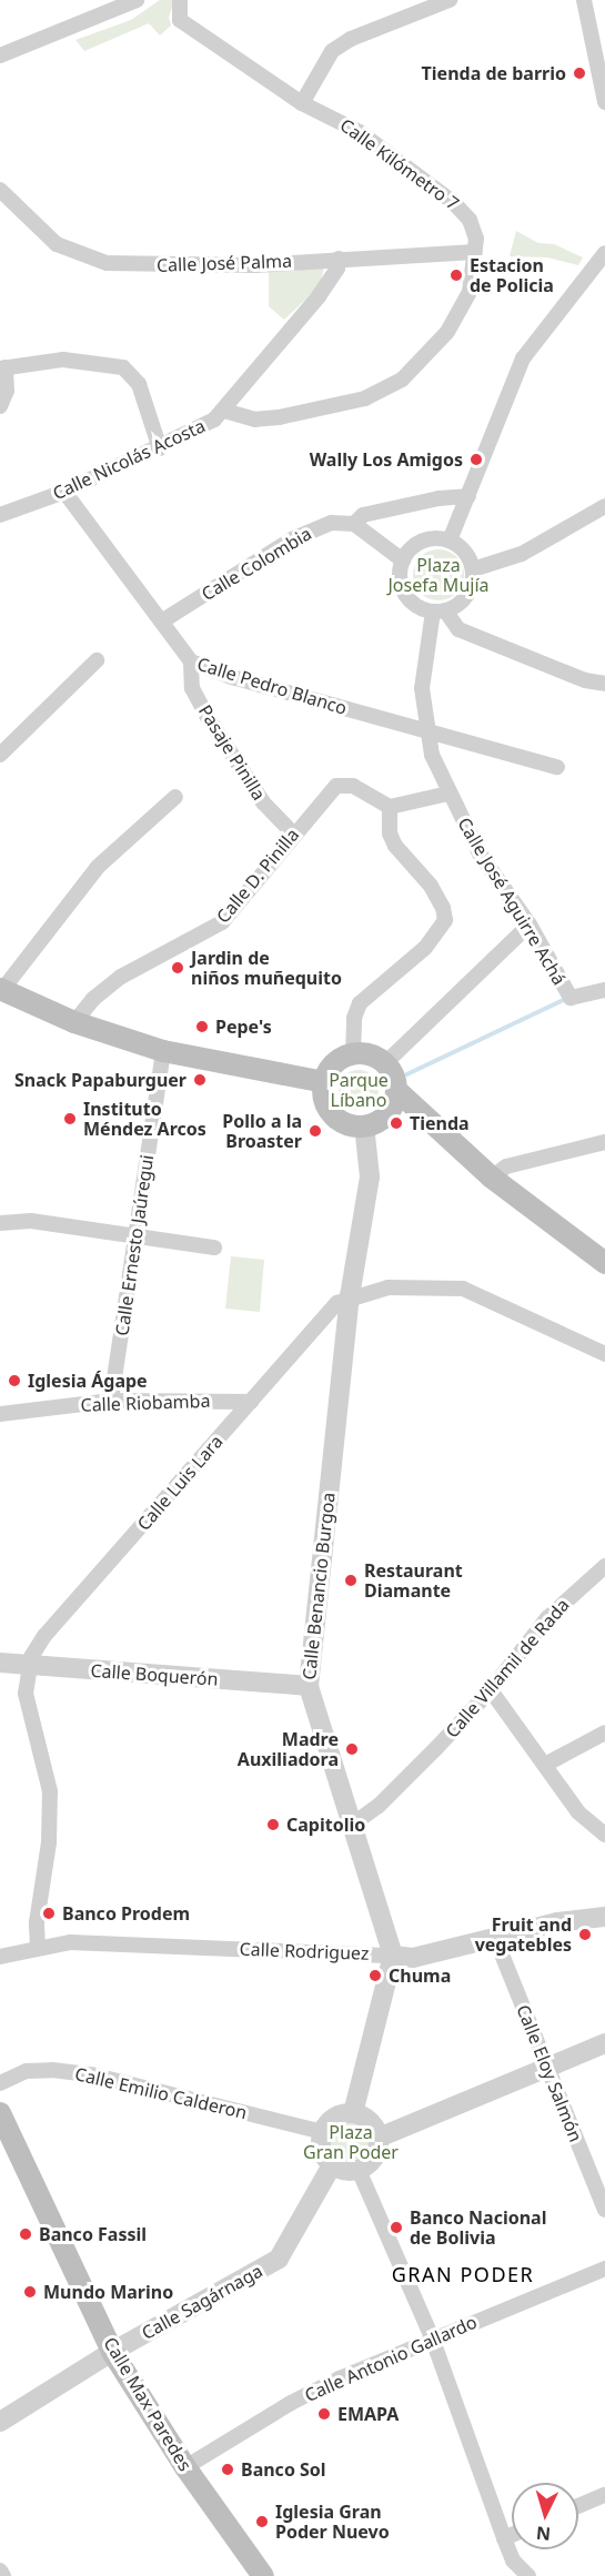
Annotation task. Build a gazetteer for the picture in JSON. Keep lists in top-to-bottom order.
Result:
{
  "streets": {
    "main road": ["Calle Max Paredes"],
    "street": [
      "Calle Kilómetro 7",
      "Calle José Palma",
      "Calle Nicolás Acosta",
      "Calle Colombia",
      "Calle Pedro Blanco",
      "Pasaje Pinilla",
      "Calle D. Pinilla",
      "Calle José Aguirre Achá",
      "Calle Ernesto Jaúregui",
      "Calle Riobamba",
      "Calle Luis Lara",
      "Calle Benancio Burgoa",
      "Calle Villamil de Rada",
      "Calle Boquerón",
      "Calle Rodriguez",
      "Calle Eloy Salmón",
      "Calle Emilio Calderon",
      "Calle Sagárnaga",
      "Calle Antonio Gallardo"
    ]
  },
  "crossings": [
    ["Calle Kilómetro 7", "Calle José Palma"],
    ["Calle José Palma", "Calle Nicolás Acosta"],
    ["Calle Nicolás Acosta", "Calle Pedro Blanco"],
    ["Calle Colombia", "Calle Pedro Blanco"],
    ["Calle Pedro Blanco", "Pasaje Pinilla"],
    ["Calle Pedro Blanco", "Calle José Aguirre Achá"],
    ["Pasaje Pinilla", "Calle D. Pinilla"],
    ["Calle Ernesto Jaúregui", "Calle Riobamba"],
    ["Calle Riobamba", "Calle Luis Lara"],
    ["Calle Luis Lara", "Calle Benancio Burgoa"],
    ["Calle Luis Lara", "Calle Boquerón"],
    ["Calle Luis Lara", "Calle Rodriguez"],
    ["Calle Benancio Burgoa", "Calle Villamil de Rada"],
    ["Calle Benancio Burgoa", "Calle Boquerón"],
    ["Calle Benancio Burgoa", "Calle Rodriguez"],
    ["Calle Rodriguez", "Calle Eloy Salmón"],
    ["Calle Emilio Calderon", "Calle Sagárnaga"],
    ["Calle Sagárnaga", "Calle Max Paredes"],
    ["Calle Antonio Gallardo", "Calle Max Paredes"]
  ],
  "districts": ["GRAN PODER"],
  "parks": ["Plaza Josefa Mujía", "Parque Líbano", "Plaza Gran Poder"],
  "places": [
    "Tienda de barrio",
    "Estacion de Policia",
    "Wally Los Amigos",
    "Jardin de niños muñequito",
    "Pepe's",
    "Snack Papaburguer",
    "Instituto Méndez Arcos",
    "Tienda",
    "Pollo a la Broaster",
    "Iglesia Ágape",
    "Restaurant Diamante",
    "Madre Auxiliadora",
    "Capitolio",
    "Banco Prodem",
    "Fruit and vegatebles",
    "Chuma",
    "Banco Nacional de Bolivia",
    "Banco Fassil",
    "Mundo Marino",
    "EMAPA",
    "Banco Sol",
    "Iglesia Gran Poder Nuevo"
  ],
  "north": "bottom"
}
